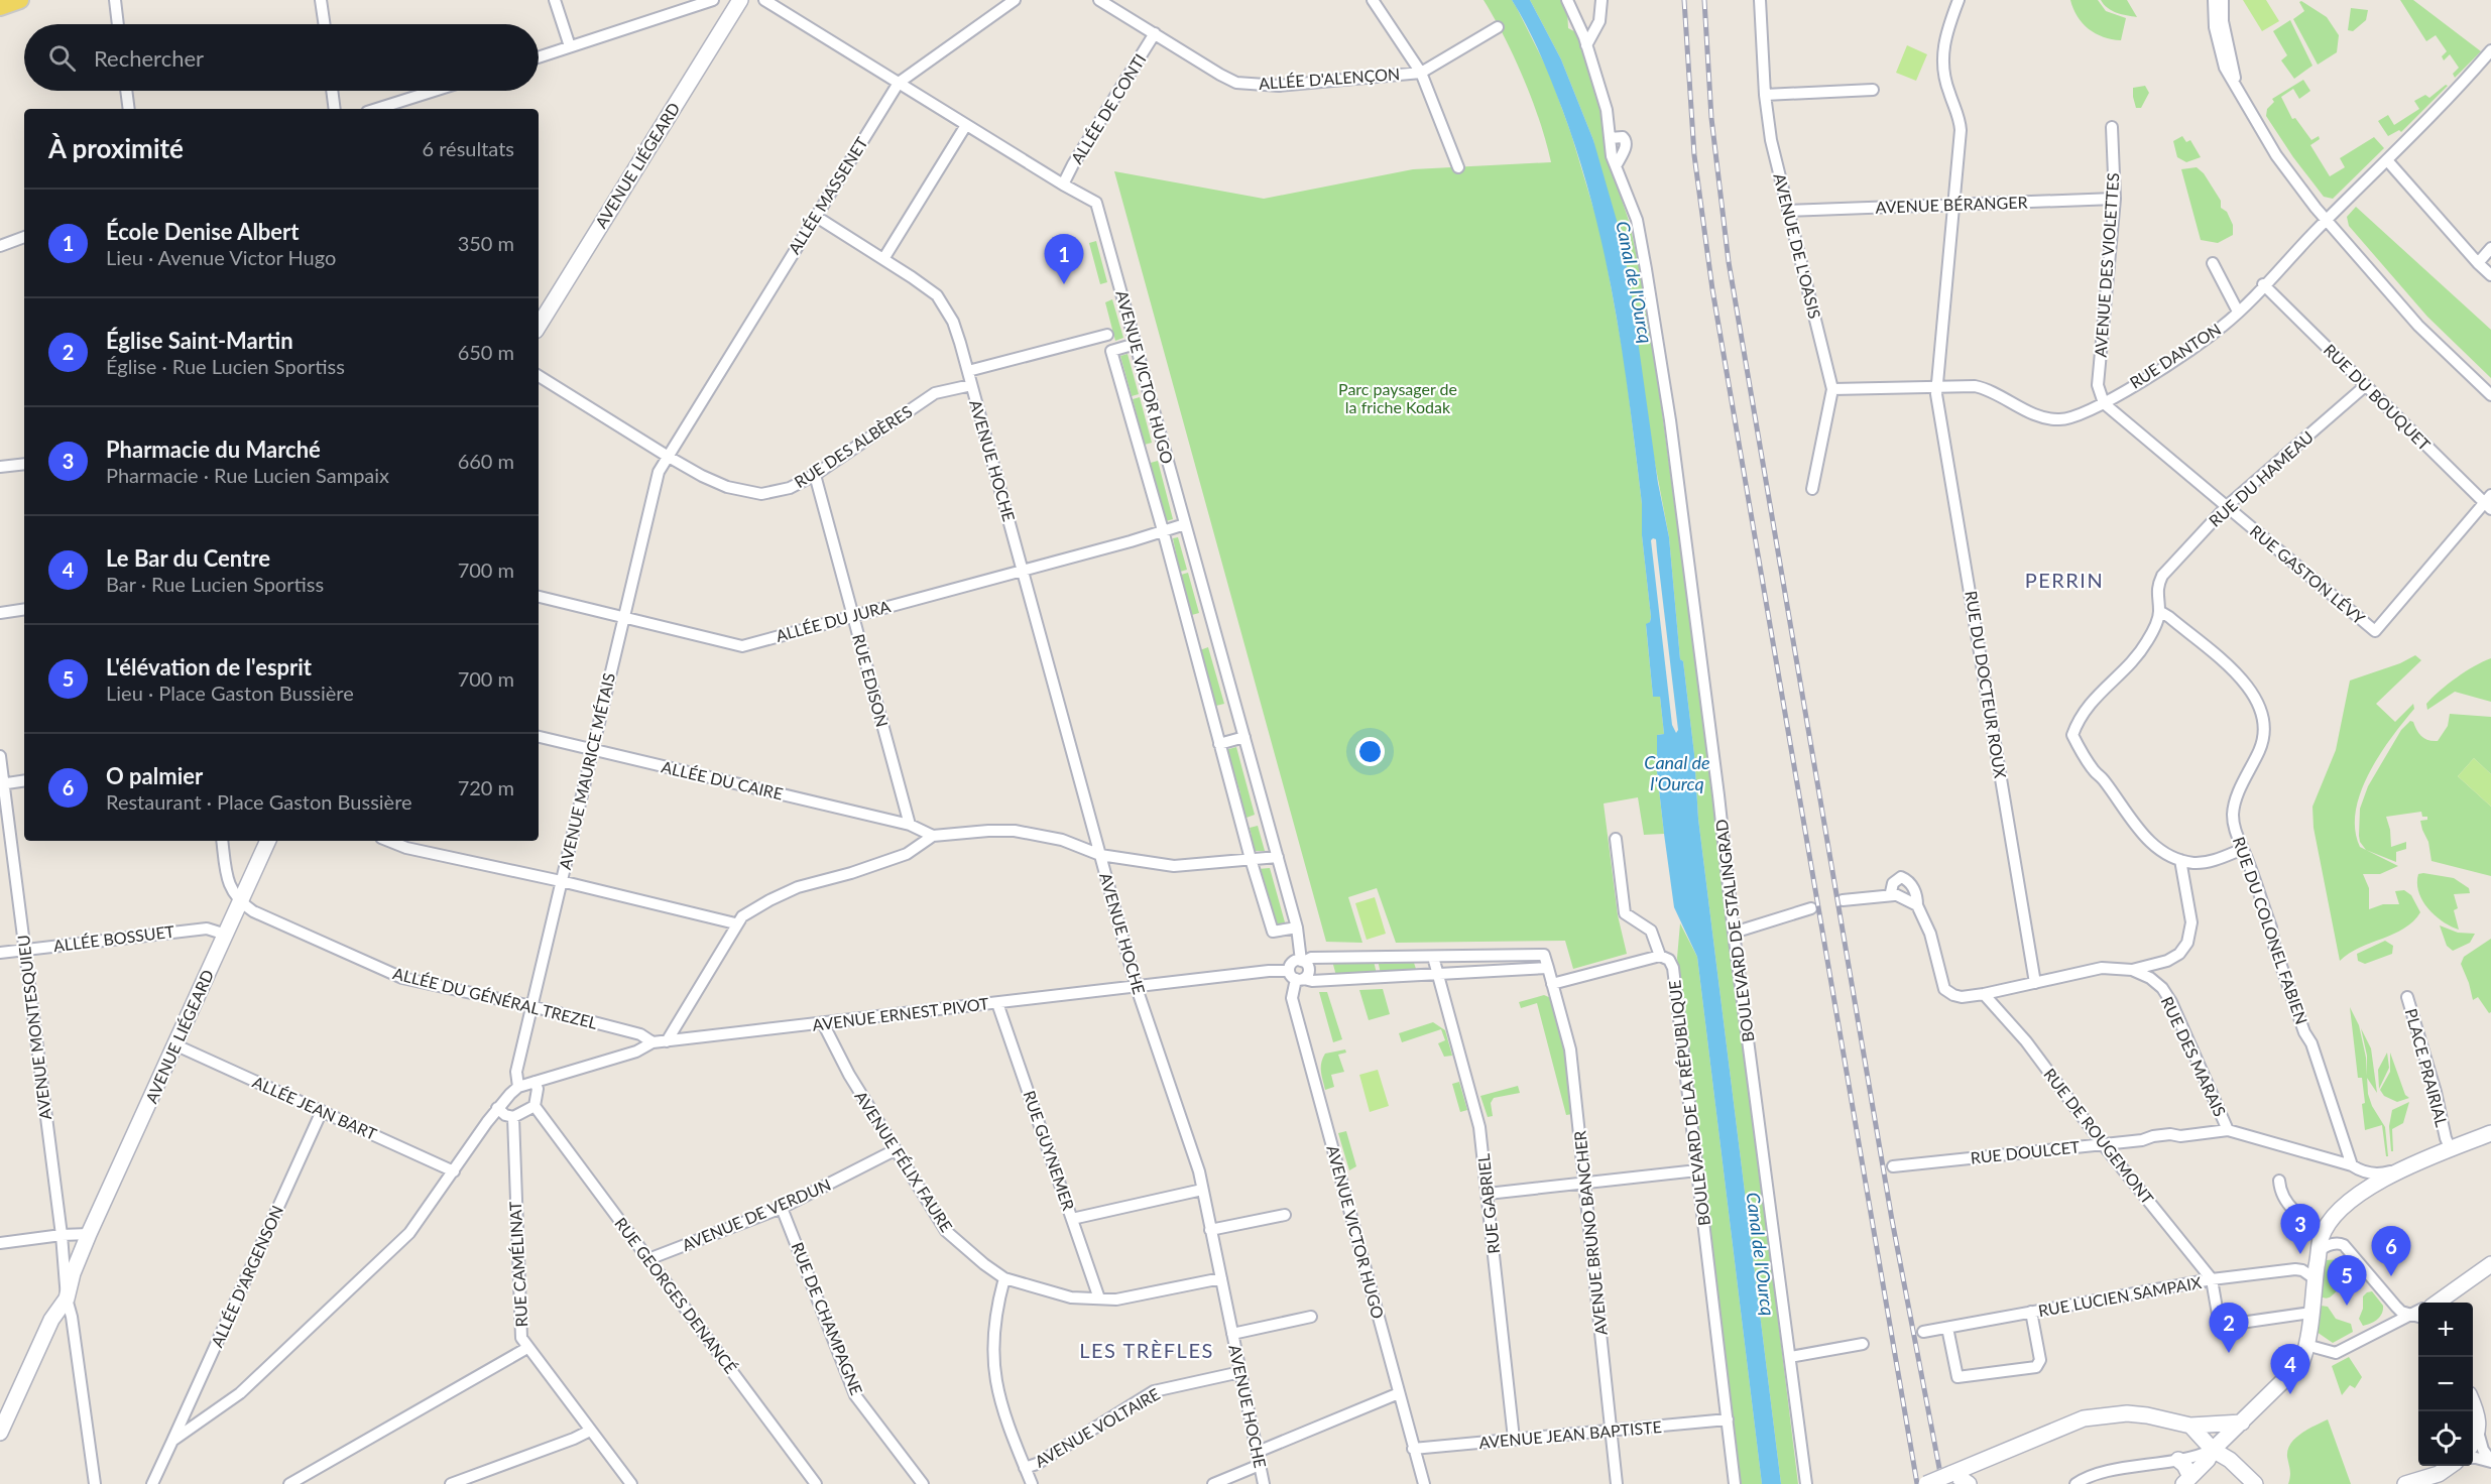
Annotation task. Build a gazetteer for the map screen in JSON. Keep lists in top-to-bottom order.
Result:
{
  "streets": {
    "street": [
      "ALLÉE D'ALENÇON",
      "ALLÉE DE CONTI",
      "AVENUE LIÉGEARD",
      "ALLÉE MASSENET",
      "AVENUE BÉRANGER",
      "AVENUE DE L'OASIS",
      "AVENUE DES VIOLETTES",
      "RUE DANTON",
      "AVENUE VICTOR HUGO",
      "RUE DU BOUQUET",
      "RUE DES ALBÈRES",
      "AVENUE HOCHE",
      "RUE DU HAMEAU",
      "RUE GASTON LÉVY",
      "ALLÉE DU JURA",
      "RUE EDISON",
      "RUE DU DOCTEUR ROUX",
      "AVENUE MAURICE MÉTAIS",
      "ALLÉE DU CAIRE",
      "BOULEVARD DE STALINGRAD",
      "RUE DU COLONEL FABIEN",
      "ALLÉE BOSSUET",
      "ALLÉE DU GÉNÉRAL TREZEL",
      "AVENUE ERNEST PIVOT",
      "AVENUE MONTESQUIEU",
      "RUE DES MARAIS",
      "PLACE PRAIRIAL",
      "BOULEVARD DE LA RÉPUBLIQUE",
      "ALLÉE JEAN BART",
      "RUE DE ROUGEMONT",
      "RUE GUYNEMER",
      "RUE DOULCET",
      "AVENUE FÉLIX FAURE",
      "RUE GABRIEL",
      "AVENUE DE VERDUN",
      "AVENUE BRUNO BANCHER",
      "RUE CAMÉLINAT",
      "ALLÉE D'ARGENSON",
      "RUE GEORGES DENANCÉ",
      "RUE LUCIEN SAMPAIX",
      "RUE DE CHAMPAGNE",
      "AVENUE VOLTAIRE",
      "AVENUE JEAN BAPTISTE"
    ]
  },
  "crossings": [
    ["ALLÉE D'ALENÇON", "ALLÉE DE CONTI"],
    ["ALLÉE DE CONTI", "AVENUE VICTOR HUGO"],
    ["AVENUE LIÉGEARD", "ALLÉE BOSSUET"],
    ["AVENUE LIÉGEARD", "ALLÉE DU GÉNÉRAL TREZEL"],
    ["AVENUE LIÉGEARD", "AVENUE MONTESQUIEU"],
    ["AVENUE LIÉGEARD", "ALLÉE JEAN BART"],
    ["ALLÉE MASSENET", "AVENUE VICTOR HUGO"],
    ["ALLÉE MASSENET", "RUE DES ALBÈRES"],
    ["ALLÉE MASSENET", "AVENUE HOCHE"],
    ["ALLÉE MASSENET", "AVENUE MAURICE MÉTAIS"],
    ["AVENUE BÉRANGER", "AVENUE DE L'OASIS"],
    ["AVENUE BÉRANGER", "AVENUE DES VIOLETTES"],
    ["AVENUE BÉRANGER", "RUE DU DOCTEUR ROUX"],
    ["AVENUE DE L'OASIS", "RUE DANTON"],
    ["AVENUE DES VIOLETTES", "RUE DANTON"],
    ["AVENUE DES VIOLETTES", "RUE GASTON LÉVY"],
    ["RUE DANTON", "RUE DU BOUQUET"],
    ["RUE DANTON", "RUE GASTON LÉVY"],
    ["RUE DANTON", "RUE DU DOCTEUR ROUX"],
    ["AVENUE VICTOR HUGO", "ALLÉE DU JURA"],
    ["AVENUE VICTOR HUGO", "AVENUE ERNEST PIVOT"],
    ["AVENUE VICTOR HUGO", "AVENUE JEAN BAPTISTE"],
    ["RUE DU BOUQUET", "RUE DU HAMEAU"],
    ["RUE DU BOUQUET", "RUE GASTON LÉVY"],
    ["RUE DES ALBÈRES", "AVENUE HOCHE"],
    ["RUE DES ALBÈRES", "RUE EDISON"],
    ["RUE DES ALBÈRES", "AVENUE MAURICE MÉTAIS"],
    ["AVENUE HOCHE", "ALLÉE DU JURA"],
    ["AVENUE HOCHE", "AVENUE ERNEST PIVOT"],
    ["AVENUE HOCHE", "AVENUE FÉLIX FAURE"],
    ["AVENUE HOCHE", "AVENUE VOLTAIRE"],
    ["RUE DU HAMEAU", "RUE GASTON LÉVY"],
    ["RUE DU HAMEAU", "RUE DU COLONEL FABIEN"],
    ["ALLÉE DU JURA", "RUE EDISON"],
    ["ALLÉE DU JURA", "AVENUE MAURICE MÉTAIS"],
    ["RUE EDISON", "ALLÉE DU CAIRE"],
    ["RUE DU DOCTEUR ROUX", "RUE DES MARAIS"],
    ["AVENUE MAURICE MÉTAIS", "ALLÉE DU CAIRE"],
    ["AVENUE MAURICE MÉTAIS", "ALLÉE DU GÉNÉRAL TREZEL"],
    ["AVENUE MAURICE MÉTAIS", "AVENUE ERNEST PIVOT"],
    ["RUE DU COLONEL FABIEN", "RUE DES MARAIS"],
    ["ALLÉE BOSSUET", "AVENUE MONTESQUIEU"],
    ["ALLÉE DU GÉNÉRAL TREZEL", "AVENUE ERNEST PIVOT"],
    ["AVENUE ERNEST PIVOT", "RUE GUYNEMER"],
    ["AVENUE ERNEST PIVOT", "AVENUE FÉLIX FAURE"],
    ["RUE DES MARAIS", "RUE DE ROUGEMONT"],
    ["RUE DES MARAIS", "RUE DOULCET"],
    ["BOULEVARD DE LA RÉPUBLIQUE", "AVENUE JEAN BAPTISTE"],
    ["ALLÉE JEAN BART", "ALLÉE D'ARGENSON"],
    ["RUE DE ROUGEMONT", "RUE DOULCET"],
    ["RUE DE ROUGEMONT", "RUE LUCIEN SAMPAIX"],
    ["RUE GUYNEMER", "AVENUE FÉLIX FAURE"],
    ["AVENUE FÉLIX FAURE", "AVENUE DE VERDUN"],
    ["RUE GABRIEL", "AVENUE JEAN BAPTISTE"],
    ["AVENUE DE VERDUN", "RUE GEORGES DENANCÉ"],
    ["AVENUE DE VERDUN", "RUE DE CHAMPAGNE"],
    ["AVENUE BRUNO BANCHER", "AVENUE JEAN BAPTISTE"]
  ],
  "districts": ["PERRIN", "LES TRÈFLES"],
  "water": ["Canal de l'Ourcq"],
  "parks": ["Parc paysager de la friche Kodak"],
  "page": {
    "search": "Rechercher",
    "heading": ["À proximité", "6 résultats"],
    "list": [
      {
        "mark": "1",
        "name": "École Denise Albert",
        "note": "Lieu · Avenue Victor Hugo",
        "value": "350 m"
      },
      {
        "mark": "2",
        "name": "Église Saint-Martin",
        "note": "Église · Rue Lucien Sportiss",
        "value": "650 m"
      },
      {
        "mark": "3",
        "name": "Pharmacie du Marché",
        "note": "Pharmacie · Rue Lucien Sampaix",
        "value": "660 m"
      },
      {
        "mark": "4",
        "name": "Le Bar du Centre",
        "note": "Bar · Rue Lucien Sportiss",
        "value": "700 m"
      },
      {
        "mark": "5",
        "name": "L'élévation de l'esprit",
        "note": "Lieu · Place Gaston Bussière",
        "value": "700 m"
      },
      {
        "mark": "6",
        "name": "O palmier",
        "note": "Restaurant · Place Gaston Bussière",
        "value": "720 m"
      }
    ],
    "pins": [
      "1",
      "3",
      "6",
      "5",
      "2",
      "4"
    ],
    "map_buttons": ["+", "−"]
  }
}
